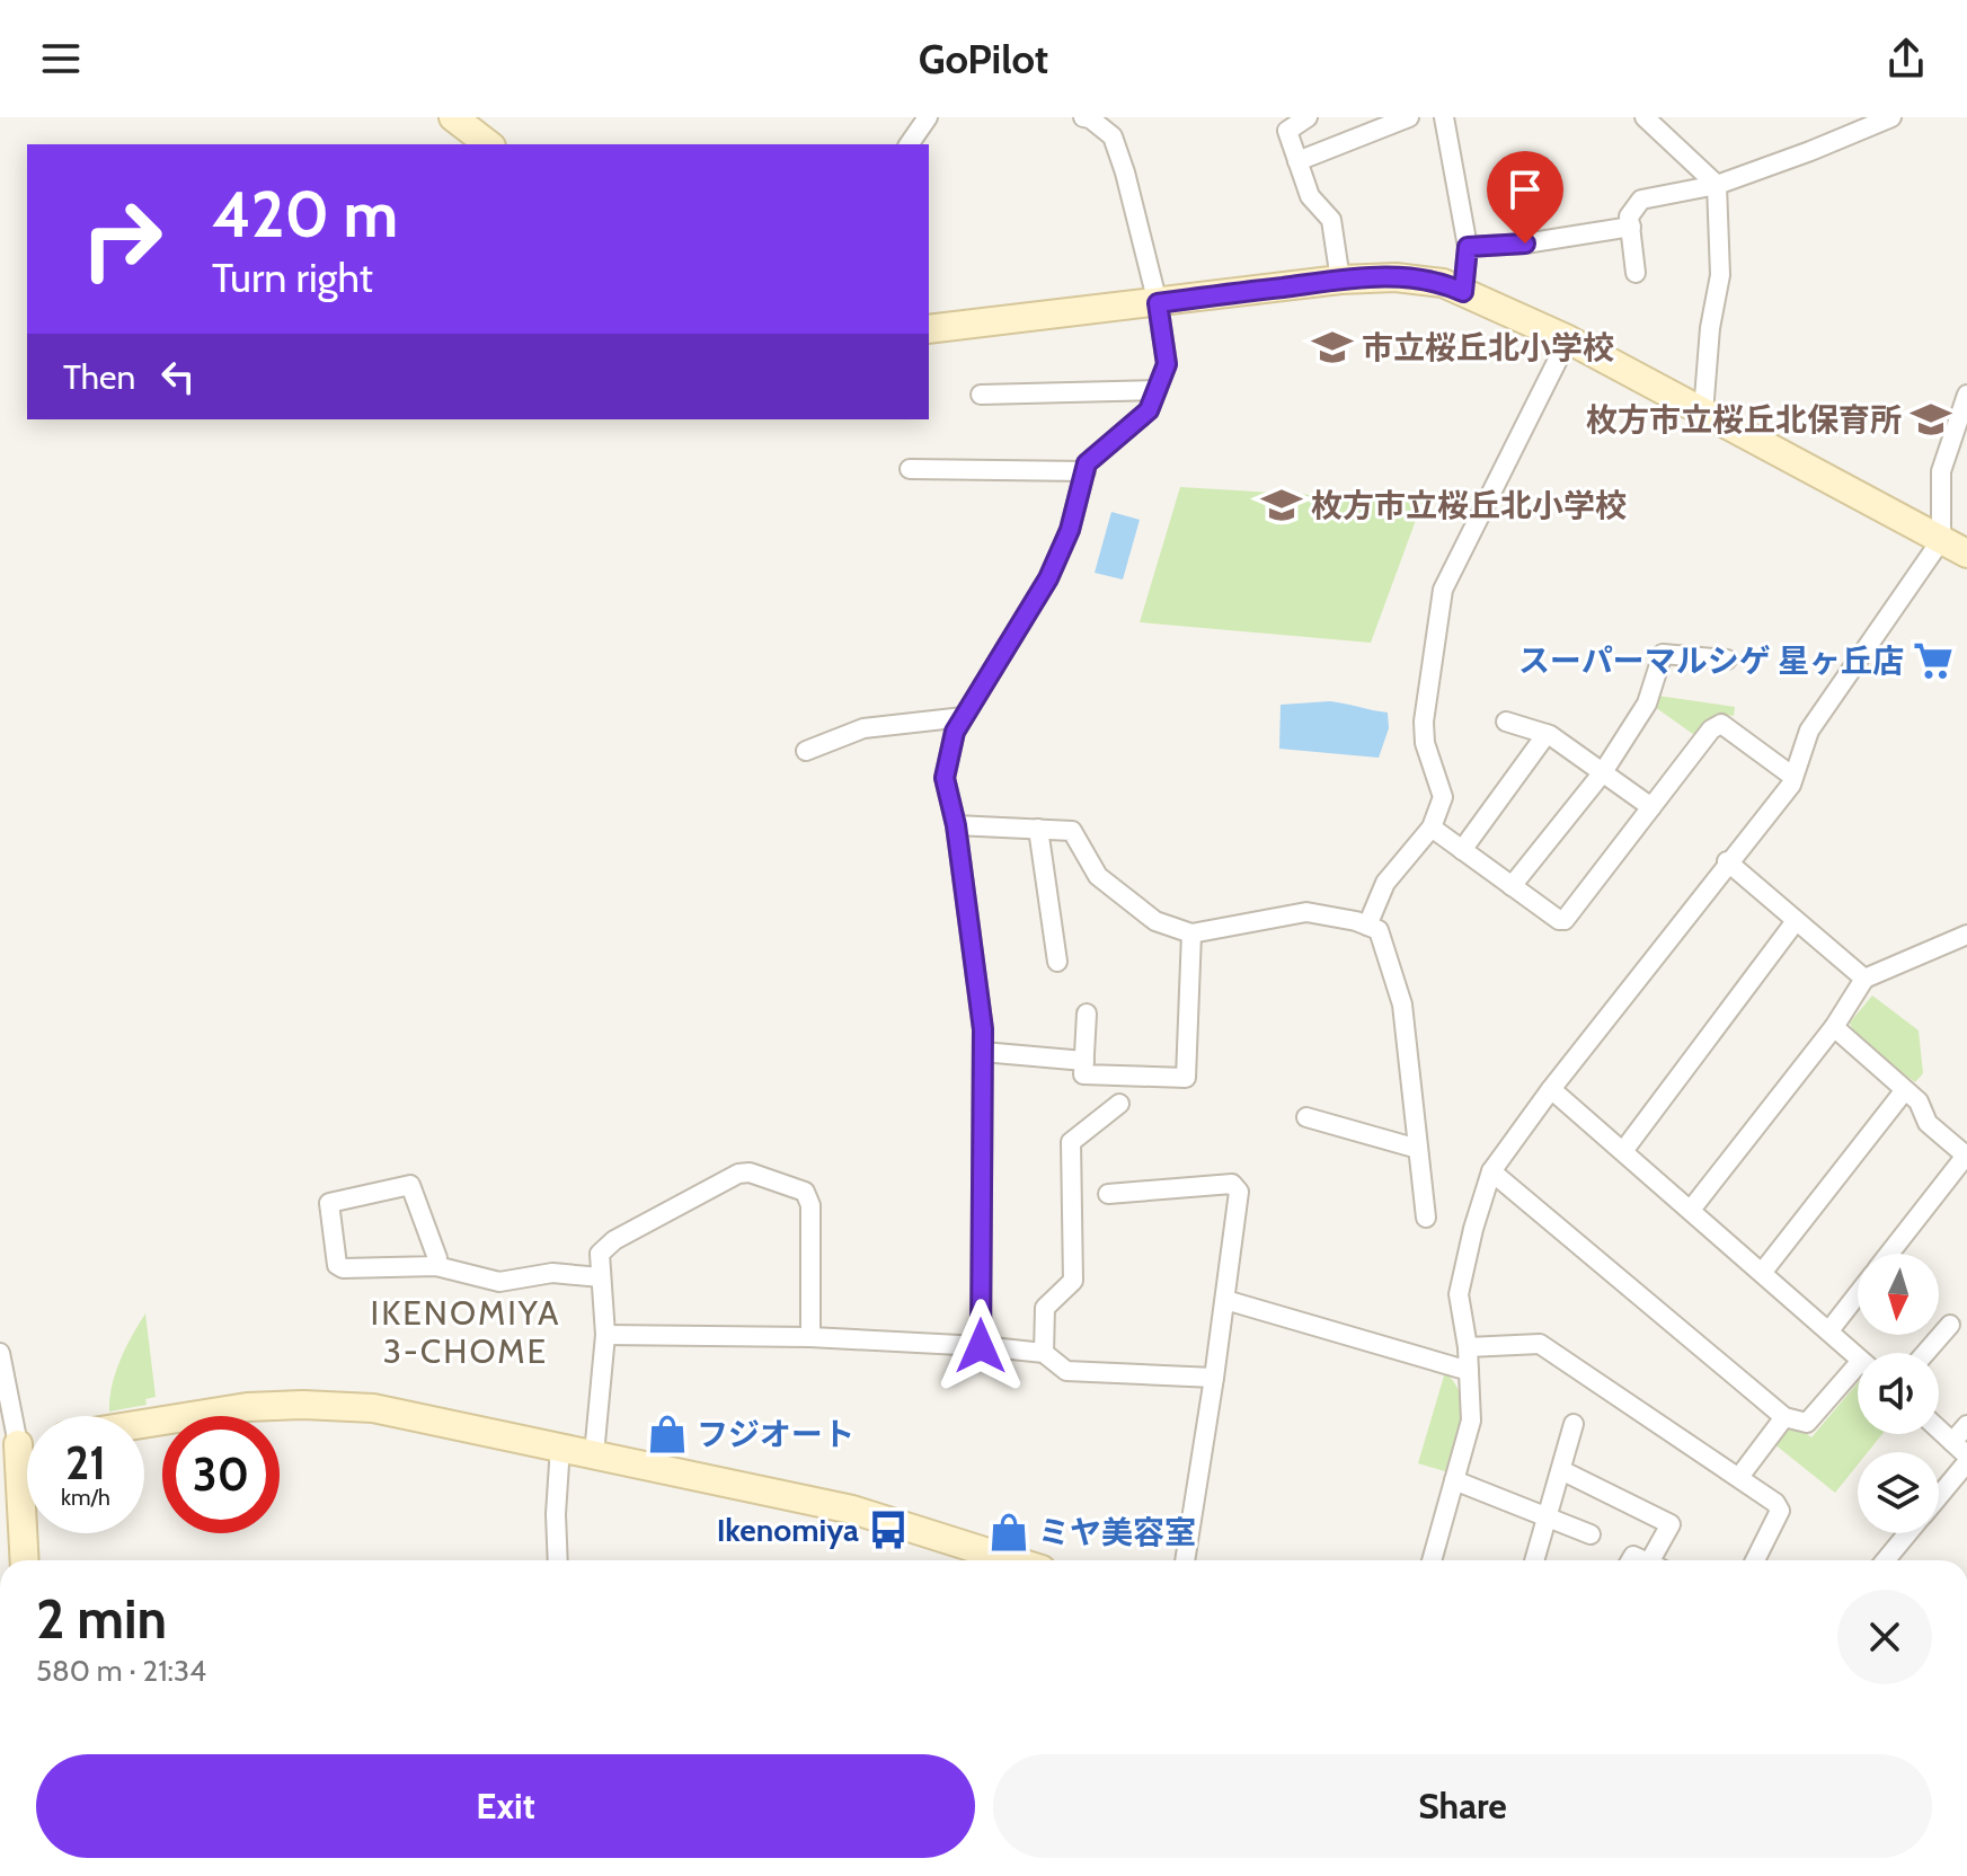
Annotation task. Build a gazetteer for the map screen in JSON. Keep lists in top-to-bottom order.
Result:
{
  "districts": ["IKENOMIYA 3-CHOME"],
  "places": {
    "school or university": ["市立桜丘北小学校", "枚方市立桜丘北保育所", "枚方市立桜丘北小学校"],
    "supermarket": ["スーパーマルシゲ 星ヶ丘店"],
    "shop": ["フジオート", "ミヤ美容室"],
    "bus stop": ["Ikenomiya"]
  },
  "north": "bottom",
  "page": {
    "header": "GoPilot",
    "turn": ["420 m", "Turn right"],
    "then": "Then",
    "speed": "21 km/h",
    "limit": "30",
    "heading": ["2 min", "580 m · 21:34"],
    "buttons": ["Exit", "Share"]
  }
}
